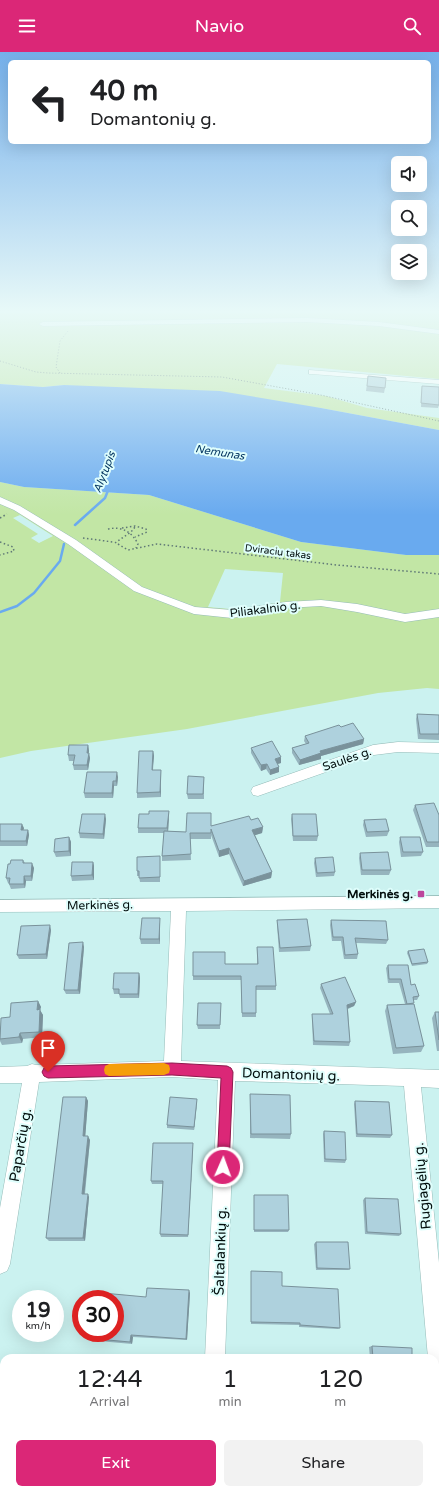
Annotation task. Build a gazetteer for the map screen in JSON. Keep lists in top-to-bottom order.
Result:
{
  "streets": {
    "street": [
      "Piliakalnio g.",
      "Saulės g.",
      "Merkinės g.",
      "Domantonių g.",
      "Paparčių g.",
      "Rugiagėlių g.",
      "Šaltalankių g."
    ],
    "path": ["Dviraciu takas"]
  },
  "crossings": [
    ["Domantonių g.", "Paparčių g."],
    ["Domantonių g.", "Rugiagėlių g."],
    ["Domantonių g.", "Šaltalankių g."]
  ],
  "water": ["Nemunas", "Alytupis"],
  "places": {
    "transit": ["Merkinės g."]
  },
  "page": {
    "header": "Navio",
    "turn": ["40 m", "Domantonių g."],
    "speed": "19 km/h",
    "limit": "30",
    "eta": [
      "12:44",
      "Arrival",
      "1",
      "min",
      "120",
      "m"
    ],
    "buttons": ["Exit", "Share"]
  }
}
